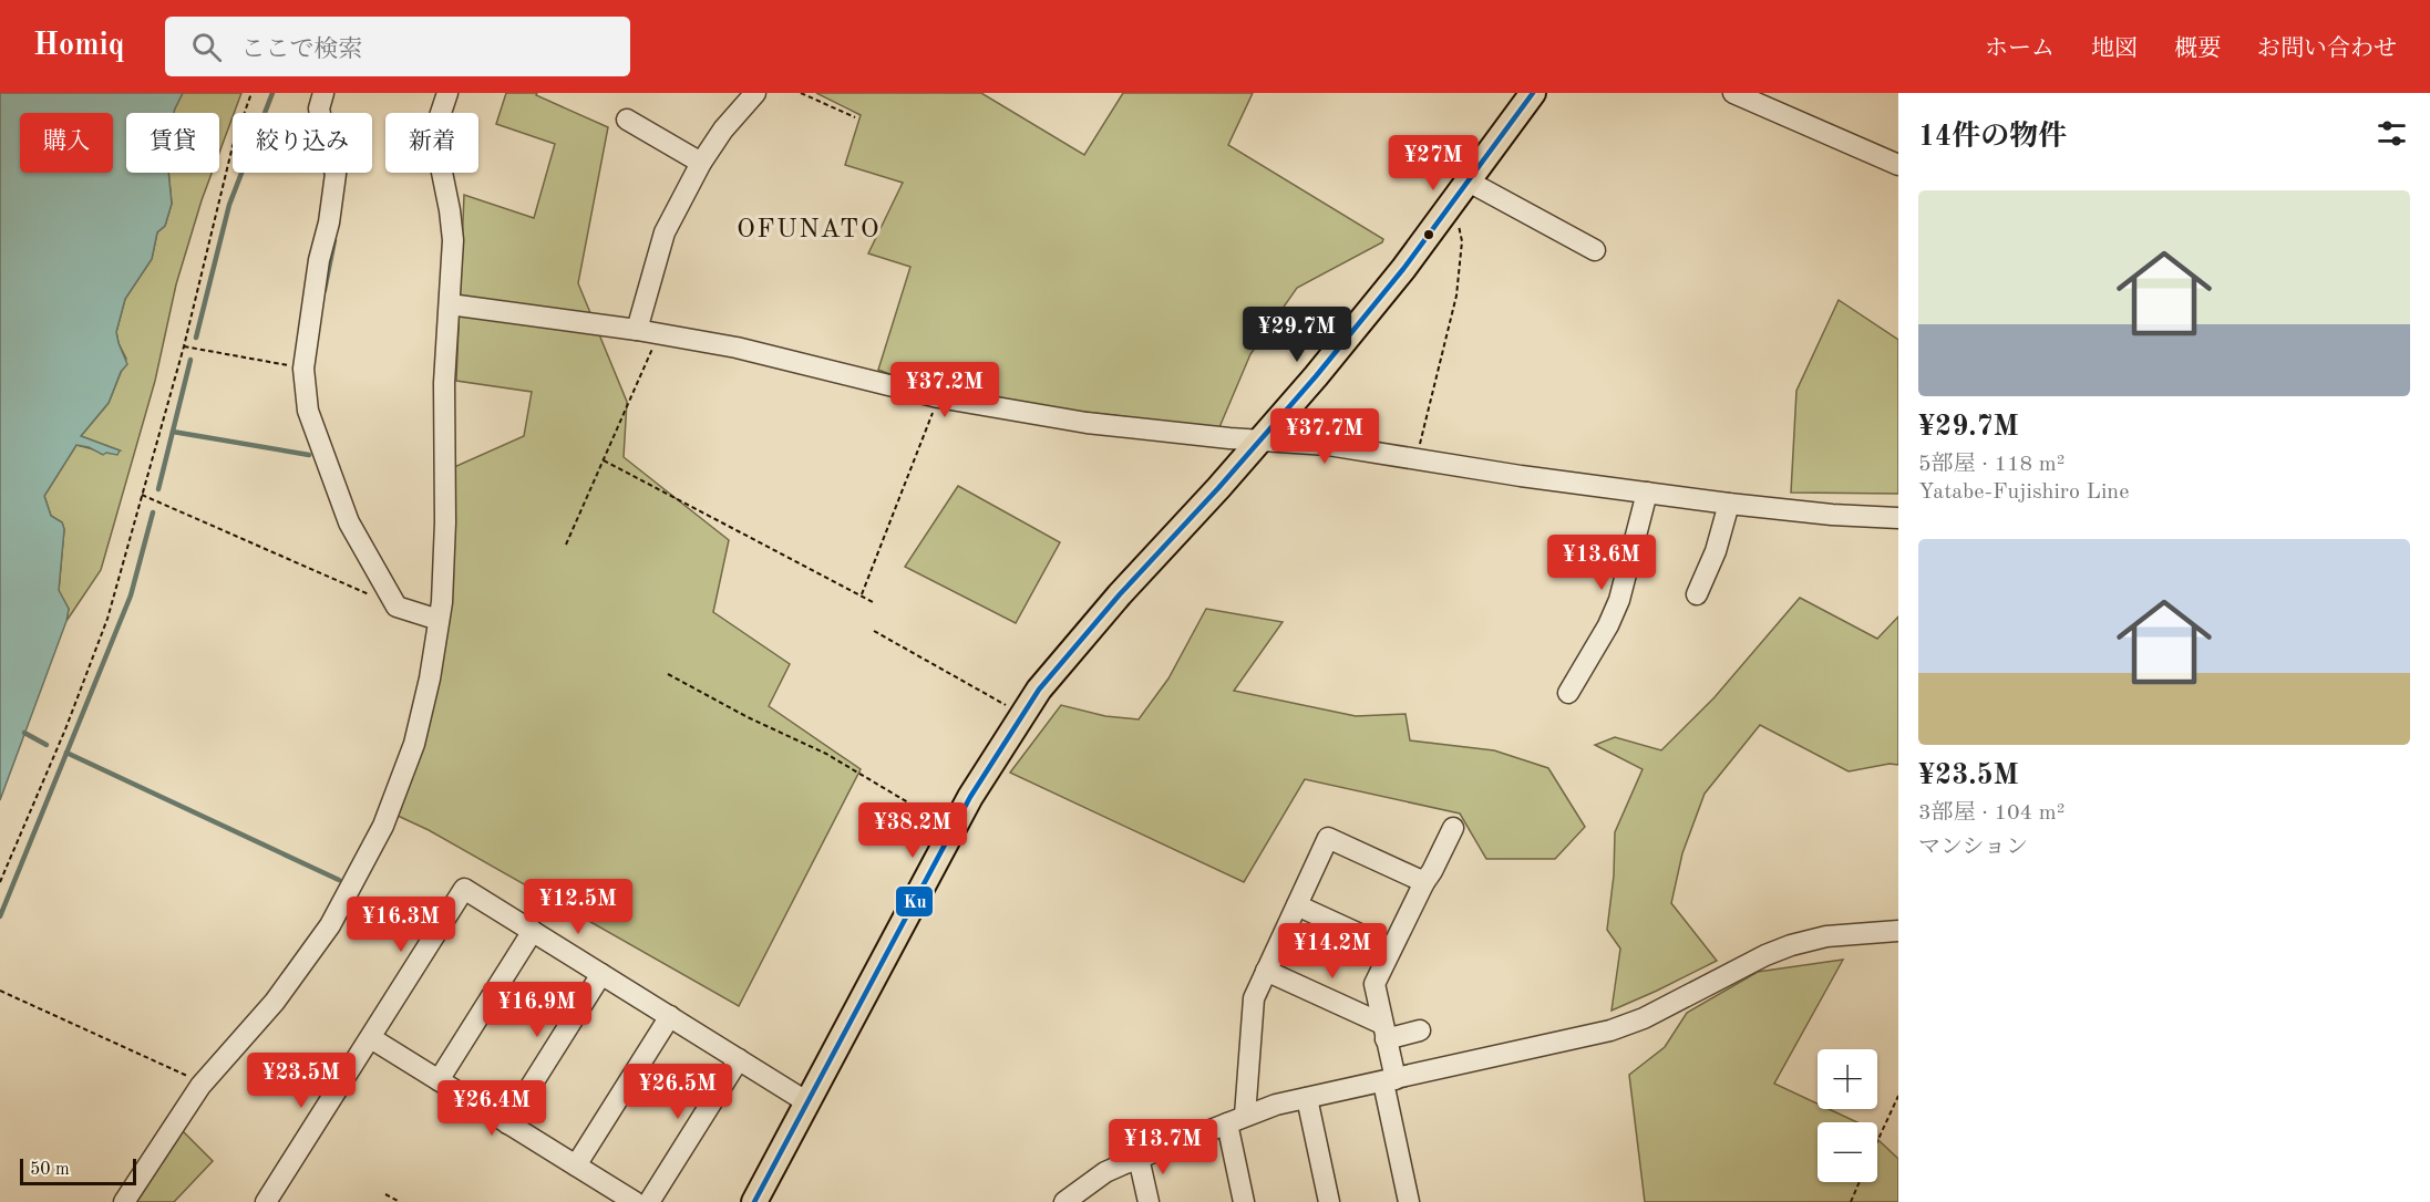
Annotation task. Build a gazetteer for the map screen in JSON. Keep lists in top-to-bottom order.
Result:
{
  "districts": ["OFUNATO"],
  "lines": ["transit line Ku"],
  "scale_bar": "50 m",
  "page": {
    "header": "Homiq",
    "search": "ここで検索",
    "nav": [
      "ホーム",
      "地図",
      "概要",
      "お問い合わせ"
    ],
    "heading": "14件の物件",
    "chip": [
      "購入",
      "賃貸",
      "絞り込み",
      "新着"
    ],
    "price": [
      "¥27M",
      "¥29.7M",
      "¥37.2M",
      "¥37.7M",
      "¥13.6M",
      "¥38.2M",
      "¥12.5M",
      "¥16.3M",
      "¥14.2M",
      "¥16.9M",
      "¥23.5M",
      "¥26.5M",
      "¥26.4M",
      "¥13.7M"
    ],
    "list": [
      {
        "name": "¥29.7M",
        "note": "5部屋 · 118 m² · Yatabe-Fujishiro Line"
      },
      {
        "name": "¥23.5M",
        "note": "3部屋 · 104 m² · マンション"
      }
    ],
    "map_buttons": ["+", "−"],
    "scale": "50 m"
  }
}
